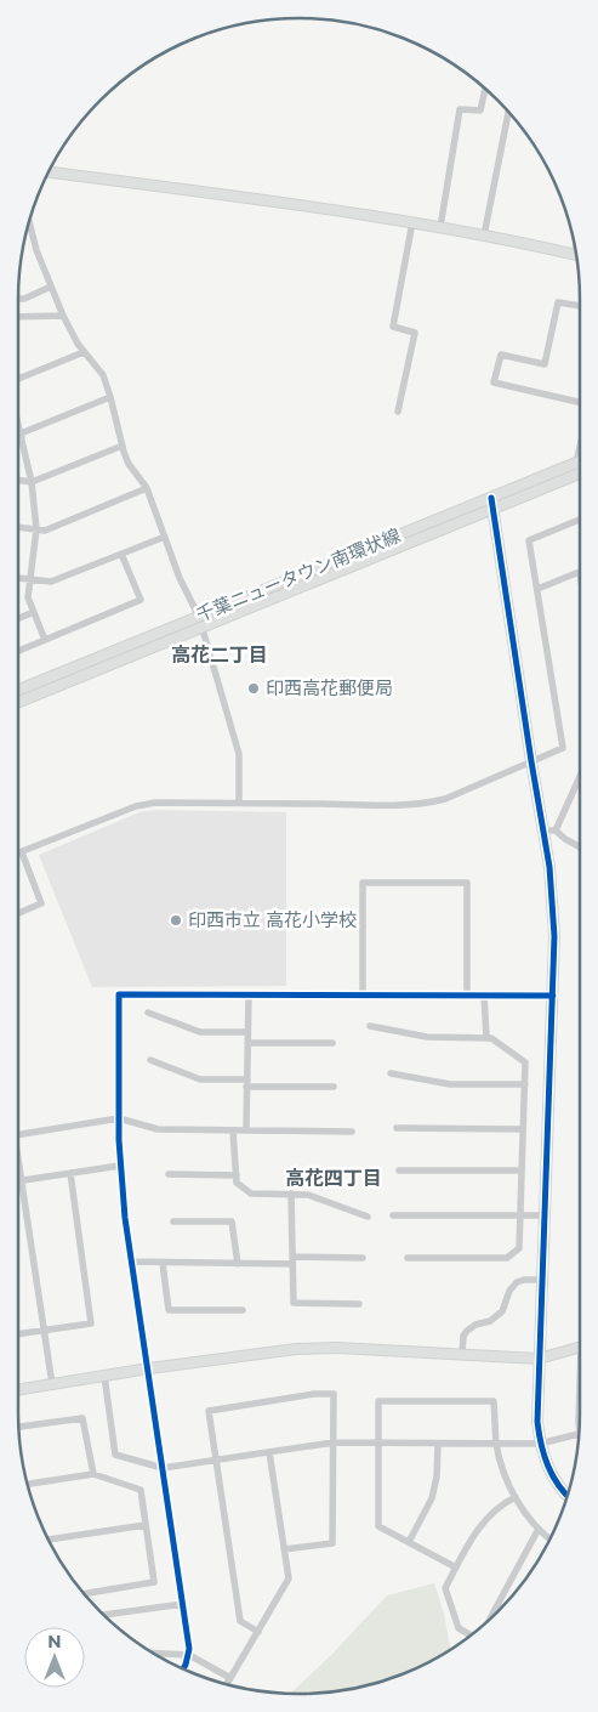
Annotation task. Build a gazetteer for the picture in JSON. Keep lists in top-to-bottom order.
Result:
{
  "streets": {
    "street": ["千葉ニュータウン南環状線"]
  },
  "districts": ["高花二丁目", "高花四丁目"],
  "places": ["印西高花郵便局", "印西市立 高花小学校"],
  "north": "top"
}
